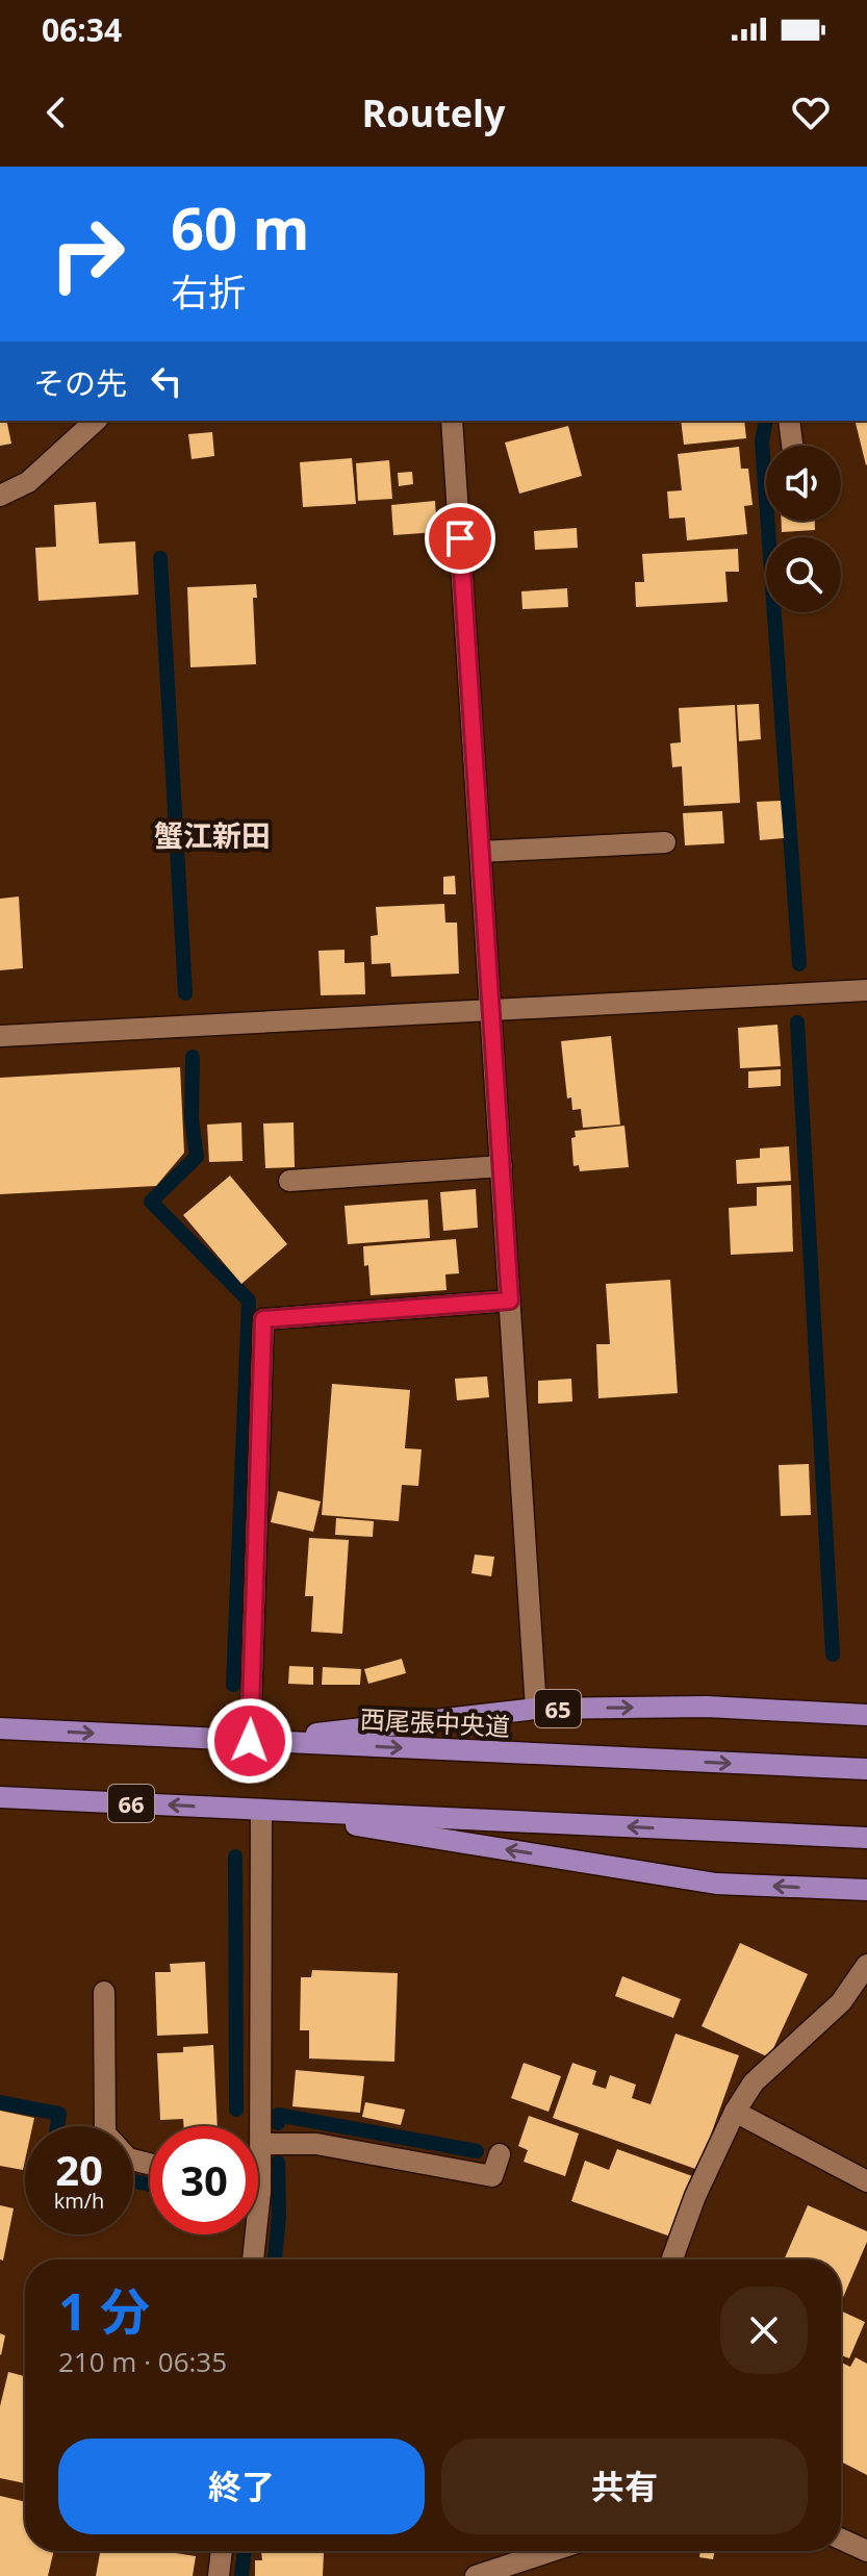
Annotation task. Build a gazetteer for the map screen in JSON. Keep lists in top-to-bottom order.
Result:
{
  "streets": {
    "main road": ["65", "西尾張中央道", "66"]
  },
  "crossings": [
    ["65", "西尾張中央道"]
  ],
  "districts": ["蟹江新田"],
  "page": {
    "status": "06:34",
    "header": "Routely",
    "turn": ["60 m", "右折"],
    "then": "その先",
    "speed": "20 km/h",
    "limit": "30",
    "heading": ["1 分", "210 m · 06:35"],
    "buttons": ["終了", "共有"]
  }
}
